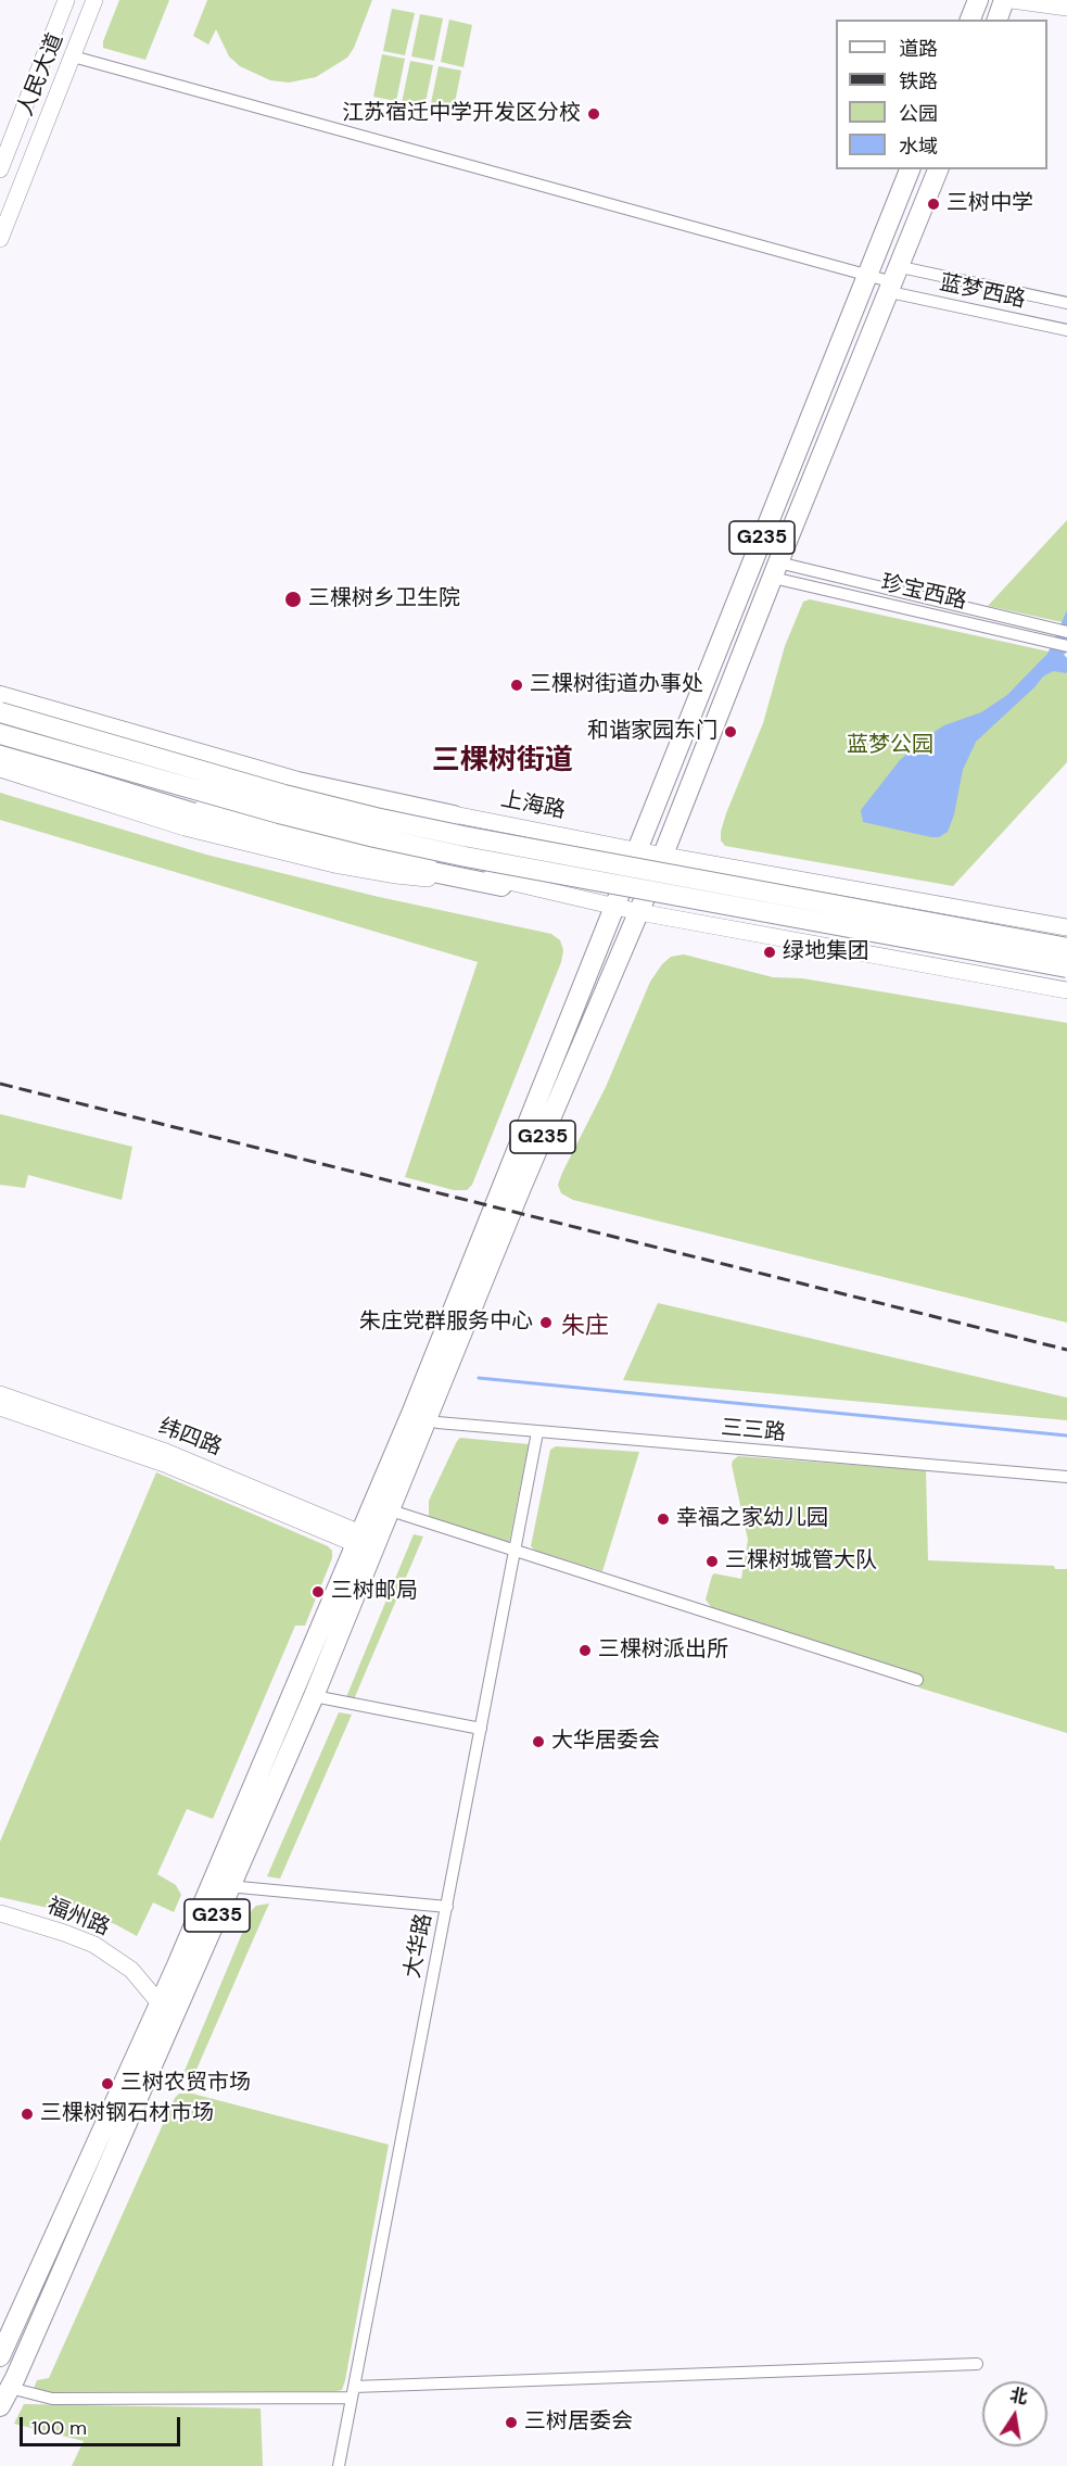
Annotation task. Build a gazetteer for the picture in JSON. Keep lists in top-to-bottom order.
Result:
{
  "streets": {
    "highway": ["G235", "上海路"],
    "main road": ["人民大道", "纬四路", "福州路"],
    "street": [
      "蓝梦西路",
      "珍宝西路",
      "三三路",
      "大华路"
    ]
  },
  "crossings": [
    ["蓝梦西路", "G235"],
    ["G235", "珍宝西路"],
    ["G235", "上海路"],
    ["G235", "纬四路"],
    ["G235", "福州路"],
    ["三三路", "大华路"]
  ],
  "districts": ["三棵树街道", "朱庄"],
  "parks": ["蓝梦公园"],
  "places": [
    "江苏宿迁中学开发区分校",
    "三树中学",
    "三棵树乡卫生院",
    "三棵树街道办事处",
    "和谐家园东门",
    "绿地集团",
    "朱庄党群服务中心",
    "幸福之家幼儿园",
    "三棵树城管大队",
    "三树邮局",
    "三棵树派出所",
    "大华居委会",
    "三树农贸市场",
    "三棵树钢石材市场",
    "三树居委会"
  ],
  "legend": [
    "道路",
    "铁路",
    "公园",
    "水域"
  ],
  "scale_bar": "100 m",
  "north": "top"
}
